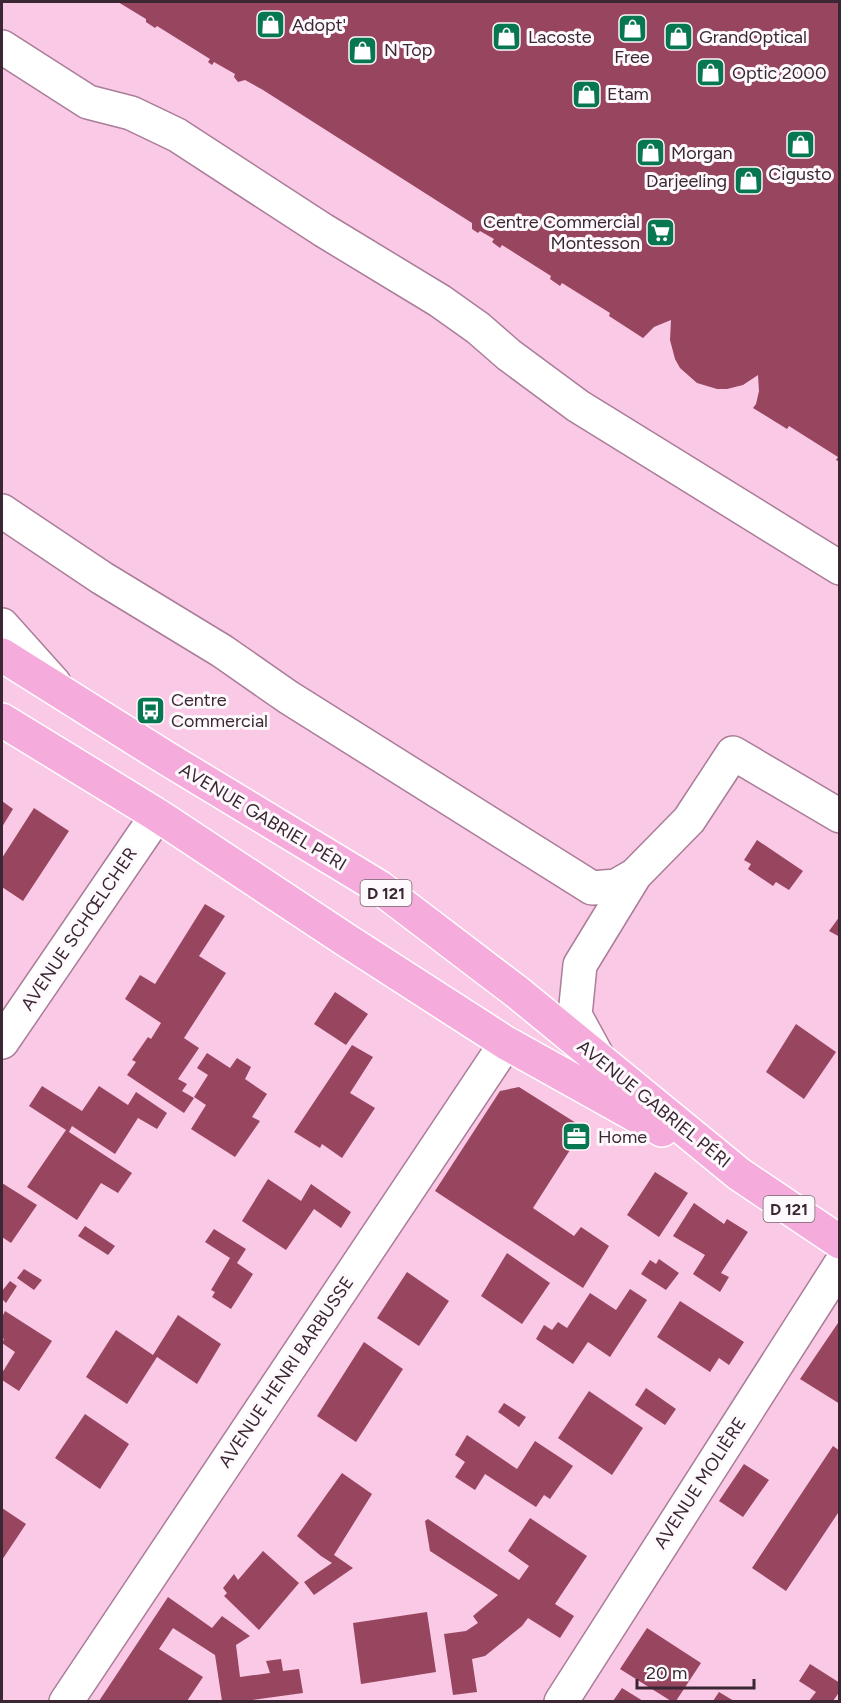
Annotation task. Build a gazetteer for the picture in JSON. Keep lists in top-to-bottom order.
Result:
{
  "streets": {
    "main road": ["AVENUE GABRIEL PÉRI", "D 121"],
    "street": ["AVENUE SCHŒLCHER", "AVENUE HENRI BARBUSSE", "AVENUE MOLIÈRE"]
  },
  "crossings": [
    ["AVENUE GABRIEL PÉRI", "AVENUE SCHŒLCHER"],
    ["AVENUE GABRIEL PÉRI", "AVENUE HENRI BARBUSSE"]
  ],
  "places": {
    "shop": [
      "Adopt'",
      "Free",
      "Lacoste",
      "GrandOptical",
      "N Top",
      "Optic 2000",
      "Etam",
      "Cigusto",
      "Morgan",
      "Darjeeling"
    ],
    "supermarket": ["Centre Commercial Montesson"],
    "bus stop": ["Centre Commercial"],
    "office": ["Home"]
  },
  "scale_bar": "20 m"
}
